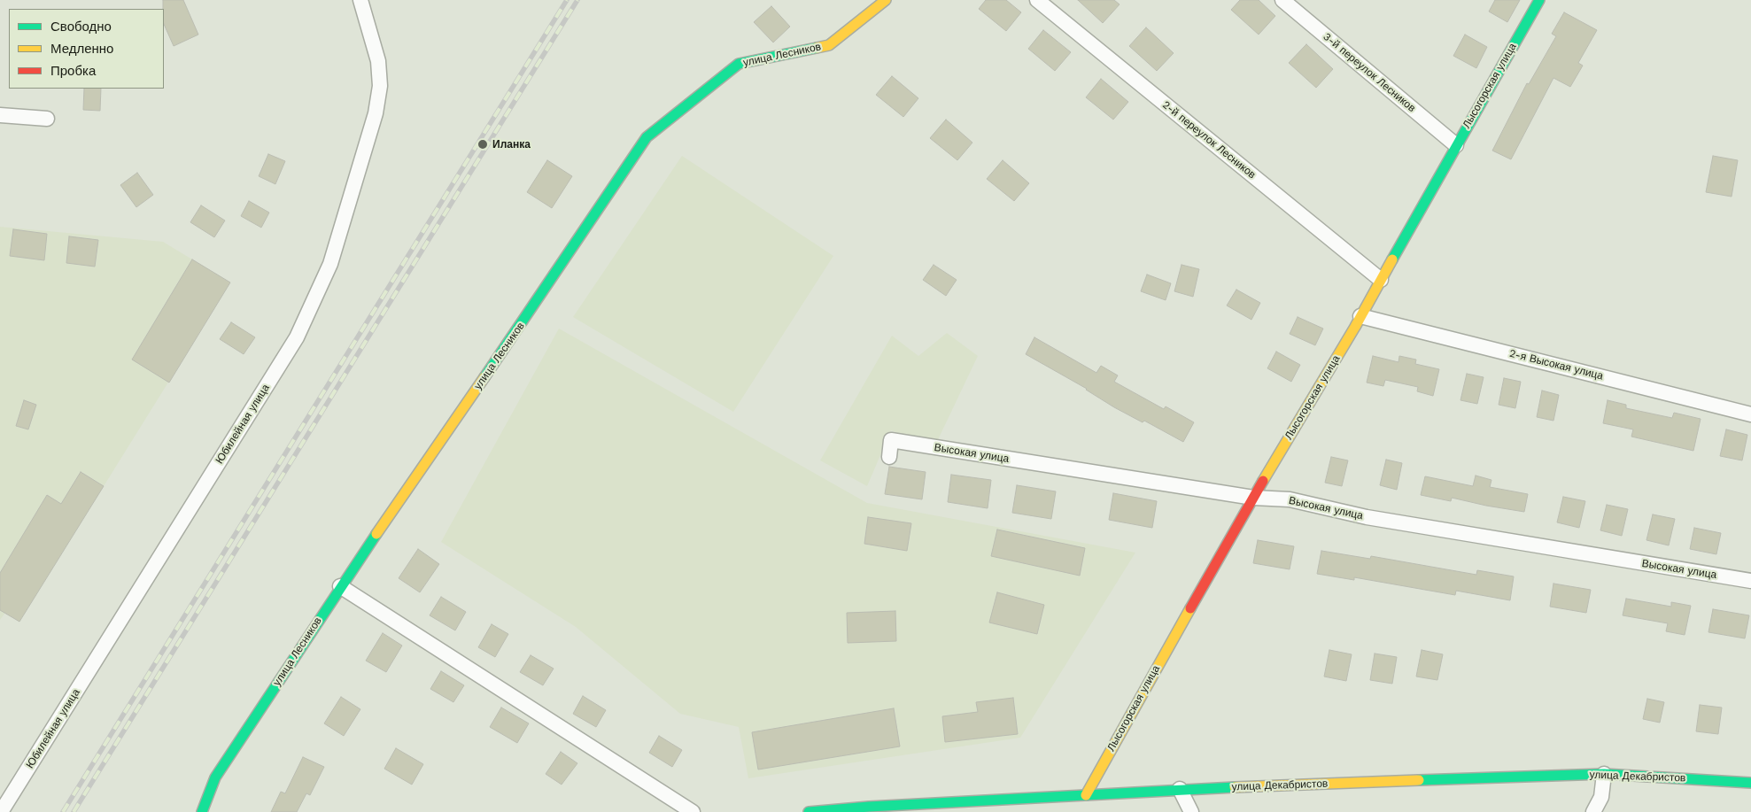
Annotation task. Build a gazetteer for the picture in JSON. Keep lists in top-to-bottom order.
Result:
{
  "streets": {
    "street": [
      "улица Лесников",
      "3-й переулок Лесников",
      "Лысогорская улица",
      "2-й переулок Лесников",
      "2-я Высокая улица",
      "Юбилейная улица",
      "Высокая улица",
      "улица Декабристов"
    ]
  },
  "crossings": [
    ["3-й переулок Лесников", "Лысогорская улица"],
    ["Лысогорская улица", "2-й переулок Лесников"],
    ["Лысогорская улица", "2-я Высокая улица"],
    ["Лысогорская улица", "Высокая улица"],
    ["Лысогорская улица", "улица Декабристов"]
  ],
  "places": ["Иланка"],
  "legend": ["Свободно", "Медленно", "Пробка"]
}
